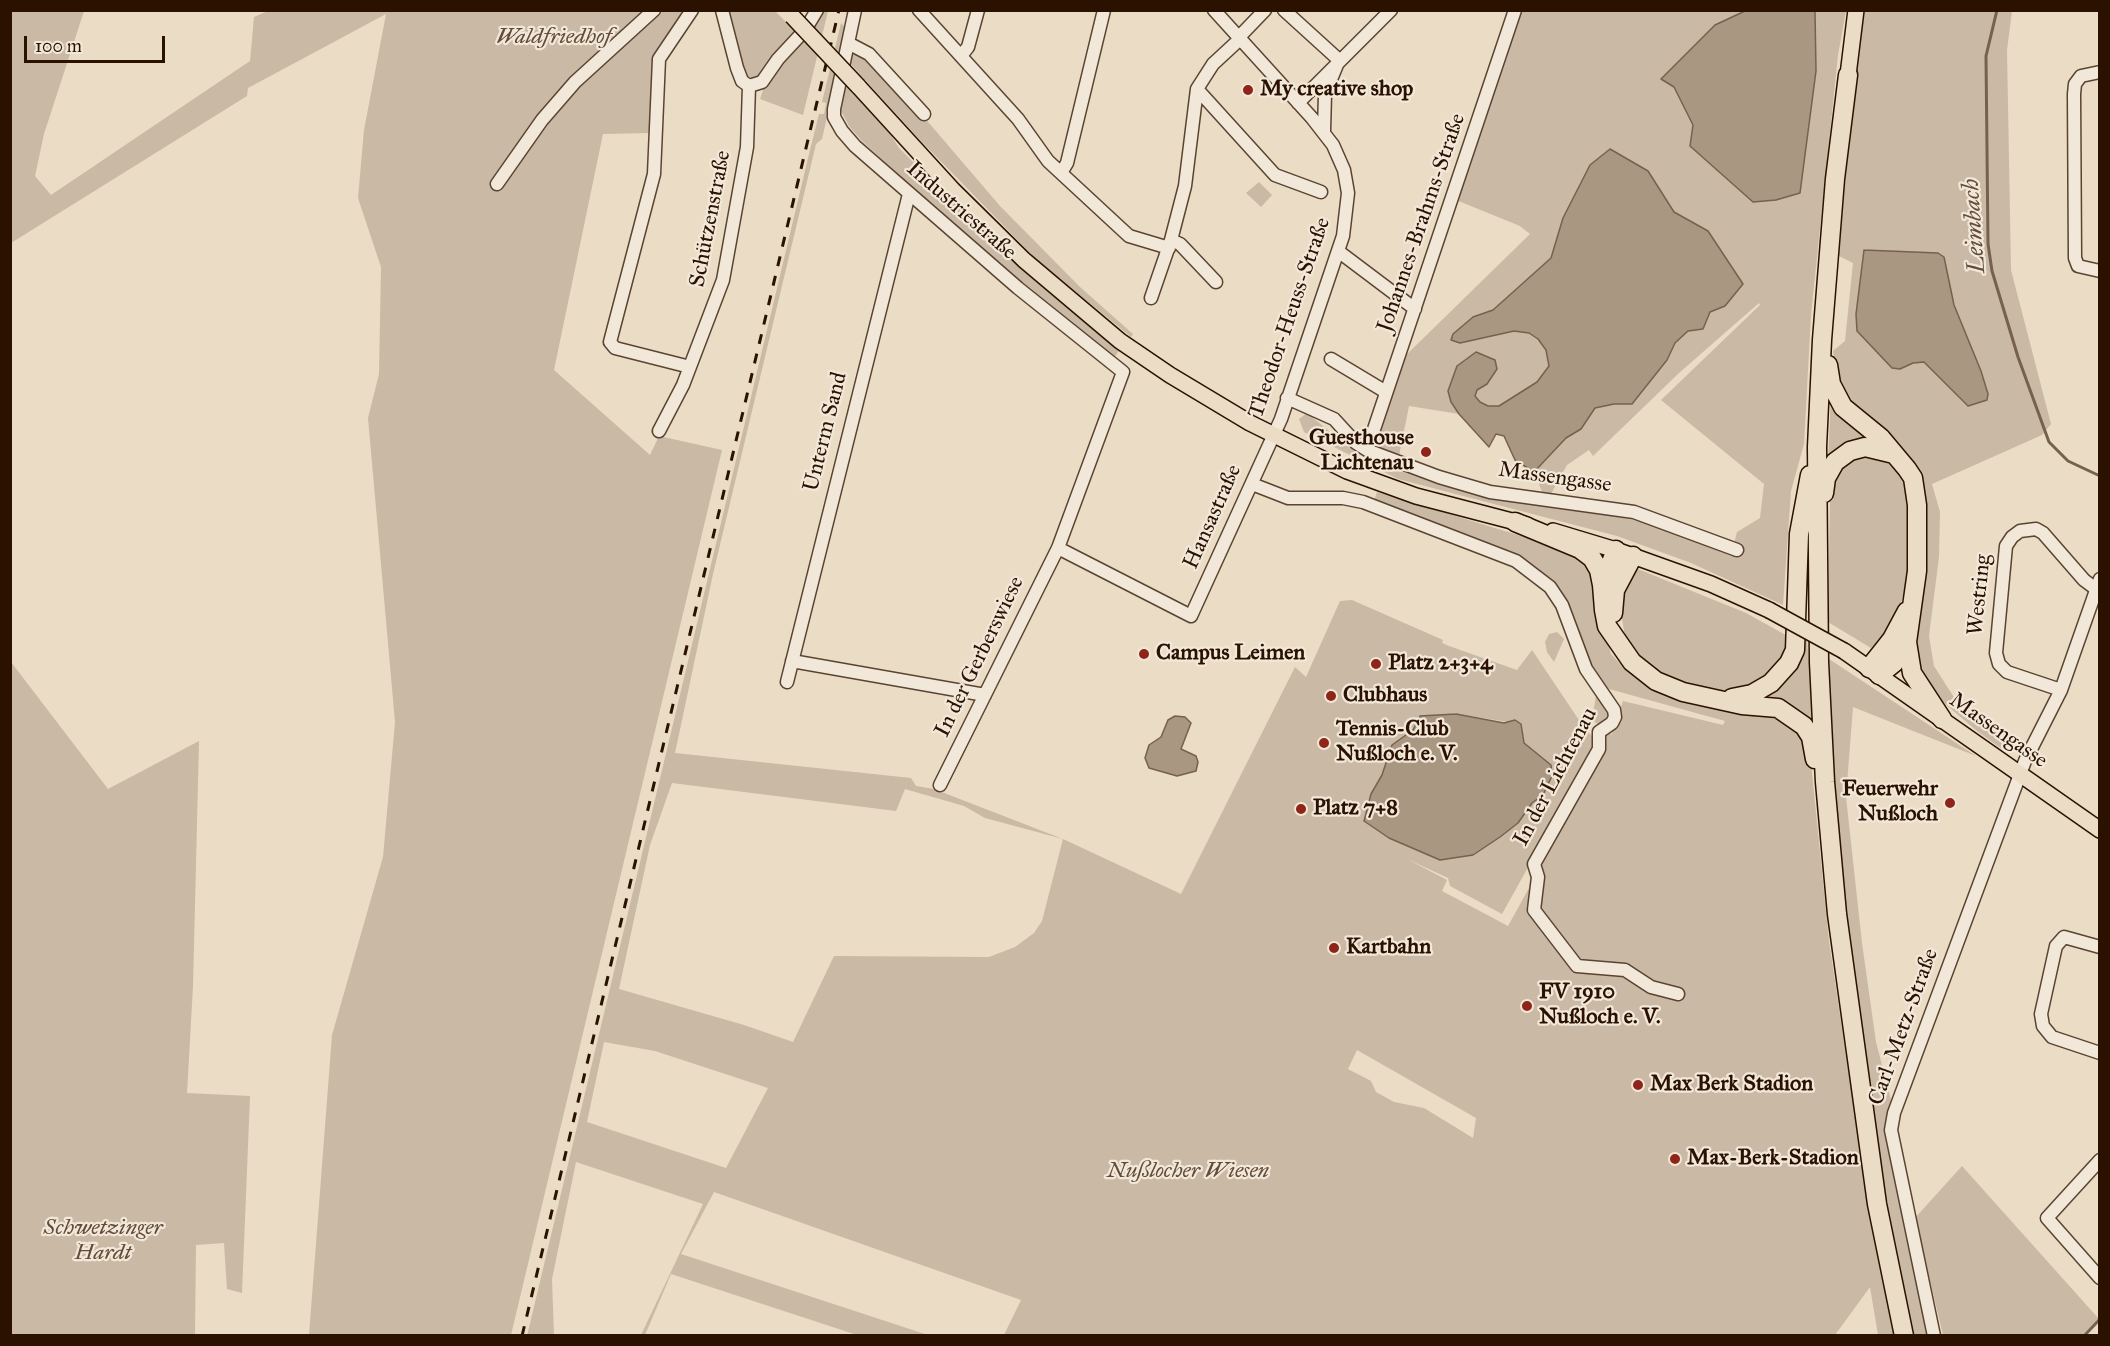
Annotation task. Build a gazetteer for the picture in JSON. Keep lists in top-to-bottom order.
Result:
{
  "streets": {
    "main road": ["Massengasse"],
    "street": [
      "Industriestraße",
      "Schützenstraße",
      "Johannes-Brahms-Straße",
      "Theodor-Heuss-Straße",
      "Unterm Sand",
      "Hansastraße",
      "Westring",
      "In der Gerberswiese",
      "In der Lichtenau",
      "Carl-Metz-Straße"
    ]
  },
  "crossings": [
    ["Industriestraße", "Unterm Sand"],
    ["Industriestraße", "In der Gerberswiese"],
    ["Johannes-Brahms-Straße", "Massengasse"],
    ["Theodor-Heuss-Straße", "Hansastraße"],
    ["Massengasse", "Westring"],
    ["Massengasse", "Carl-Metz-Straße"],
    ["Hansastraße", "In der Gerberswiese"],
    ["Hansastraße", "In der Lichtenau"],
    ["Westring", "Carl-Metz-Straße"]
  ],
  "water": ["Leimbach"],
  "parks": ["Waldfriedhof", "Nußlocher Wiesen", "Schwetzinger Hardt"],
  "places": [
    "My creative shop",
    "Guesthouse Lichtenau",
    "Campus Leimen",
    "Platz 2+3+4",
    "Clubhaus",
    "Tennis-Club Nußloch e. V.",
    "Feuerwehr Nußloch",
    "Platz 7+8",
    "Kartbahn",
    "FV 1910 Nußloch e. V.",
    "Max Berk Stadion",
    "Max-Berk-Stadion"
  ],
  "scale_bar": "100 m"
}
